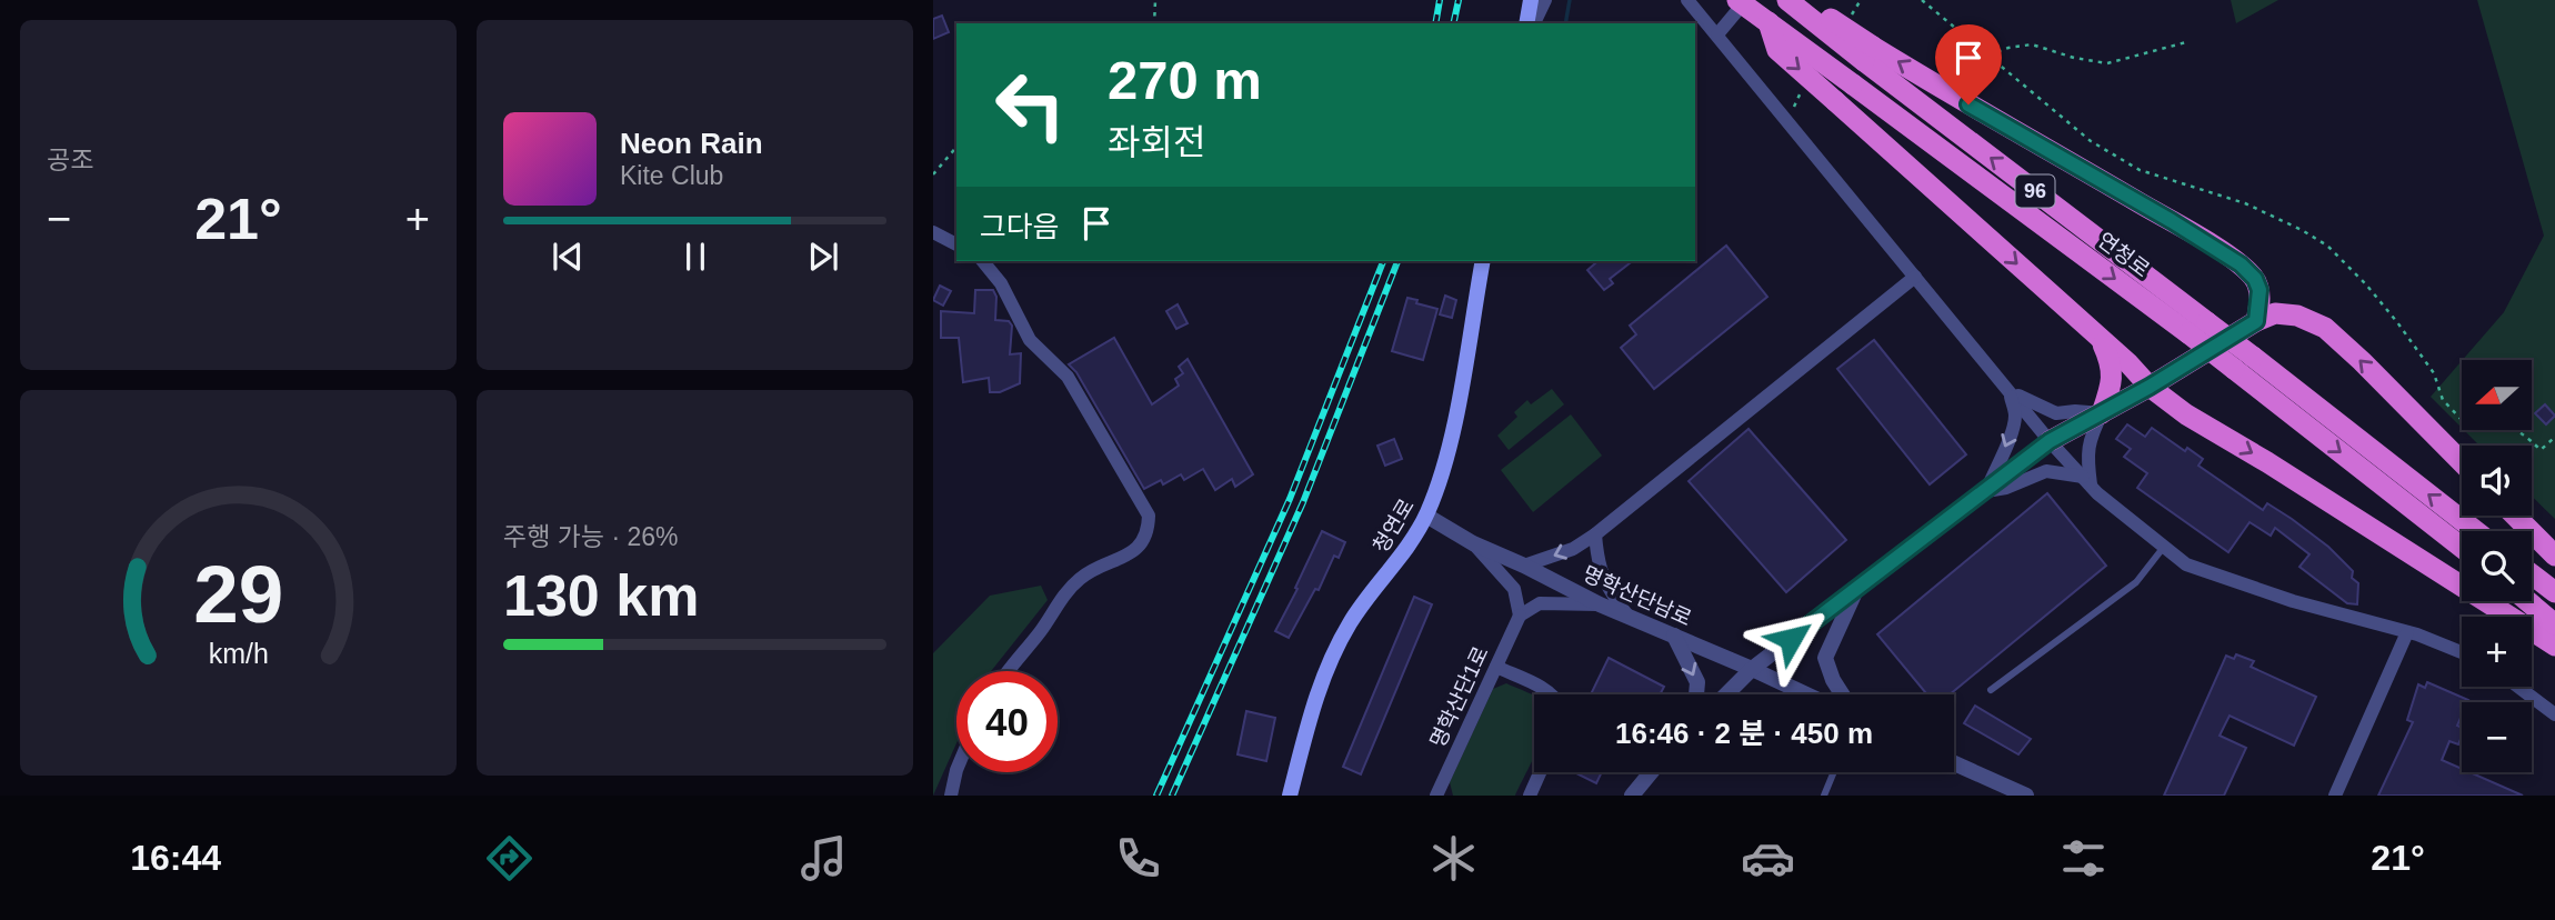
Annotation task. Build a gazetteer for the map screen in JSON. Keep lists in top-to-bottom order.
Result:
{
  "streets": {
    "highway": ["96", "연청로"],
    "main road": ["청연로"],
    "street": ["명학산단남로", "명학산단1로"]
  },
  "crossings": [
    ["청연로", "명학산단남로"]
  ],
  "north": "left",
  "page": {
    "tile": [
      "공조",
      ["주행 가능 · 26%", "130 km"]
    ],
    "turn": ["270 m", "좌회전"],
    "song": ["Neon Rain", "Kite Club"],
    "then": "그다음",
    "heat": ["−", "21°", "+"],
    "map_buttons": ["+", "−"],
    "limit": "40",
    "trip": "16:46 · 2 분 · 450 m",
    "tabs": ["16:44", "21°"],
    "gauge": ["29", "km/h"]
  }
}
